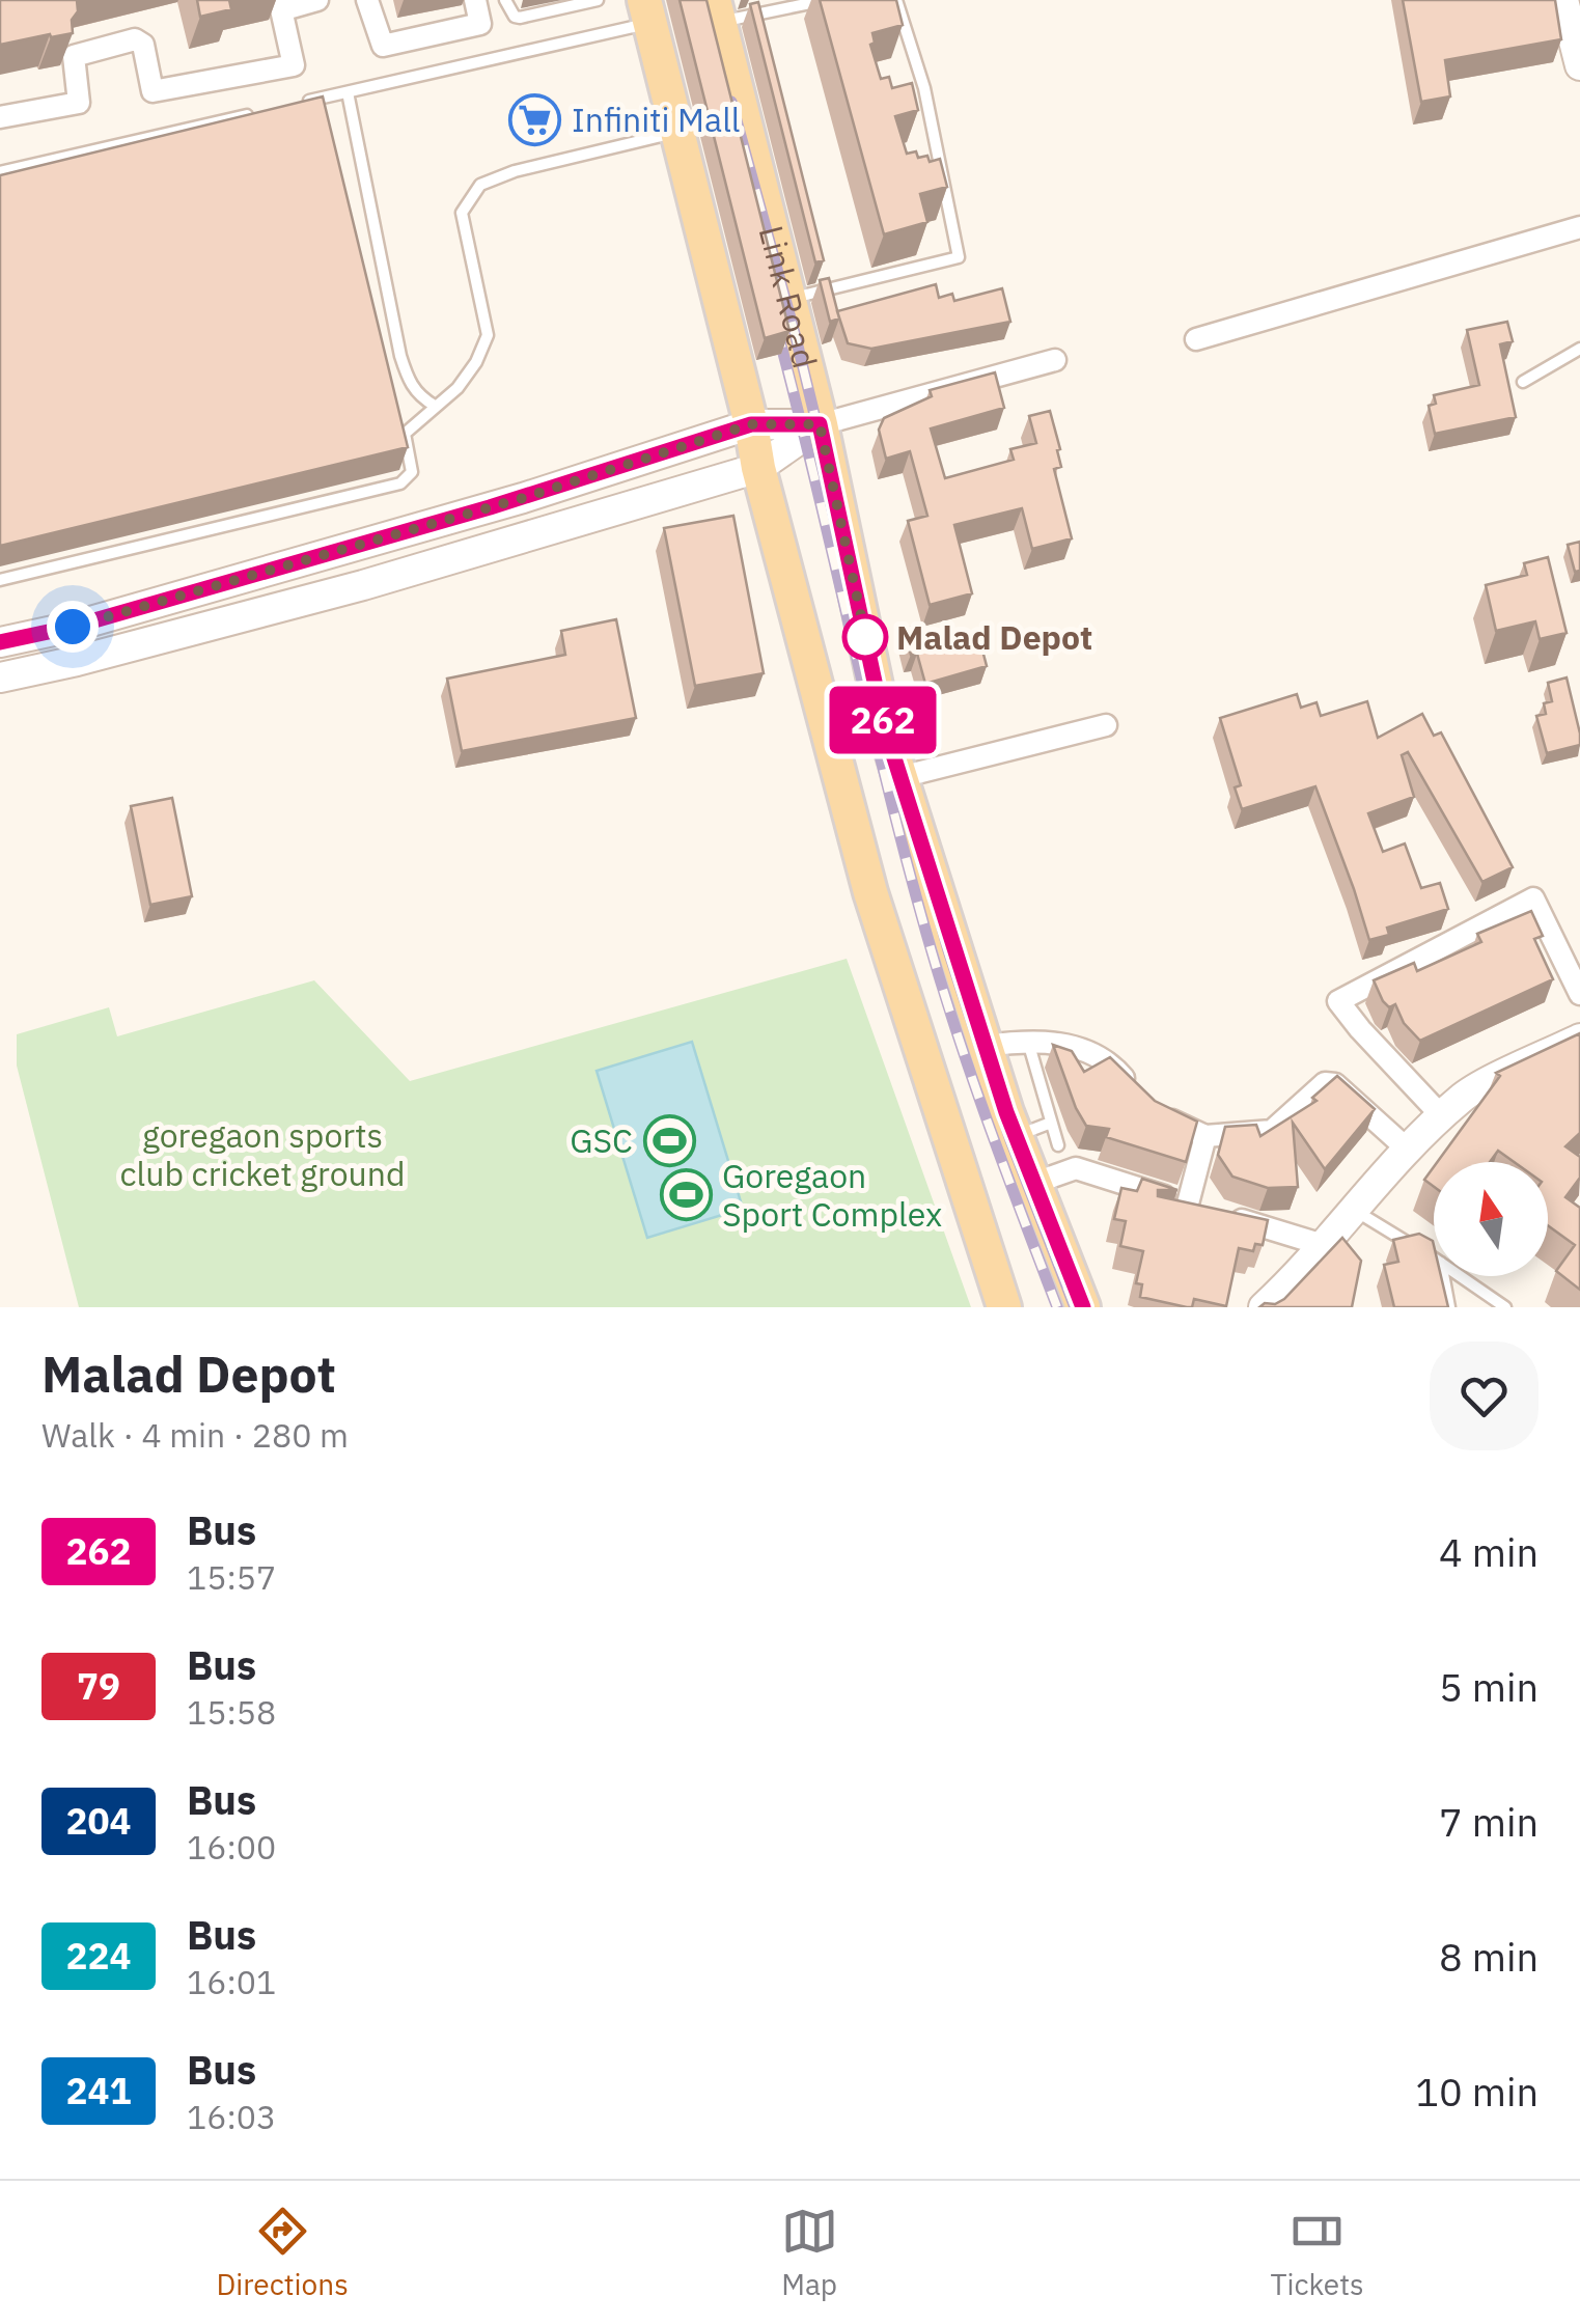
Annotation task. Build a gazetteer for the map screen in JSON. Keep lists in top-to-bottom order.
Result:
{
  "streets": {
    "main road": ["Link Road"]
  },
  "parks": ["goregaon sports club cricket ground"],
  "places": {
    "supermarket": ["Infiniti Mall"],
    "other": ["Malad Depot"],
    "sports": ["GSC", "Goregaon Sport Complex"]
  },
  "lines": ["bus line 262"],
  "north": "top",
  "page": {
    "on_map": "262",
    "heading": ["Malad Depot", "Walk · 4 min · 280 m"],
    "list": [
      {
        "mark": "262",
        "name": "Bus",
        "note": "15:57",
        "value": "4 min"
      },
      {
        "mark": "79",
        "name": "Bus",
        "note": "15:58",
        "value": "5 min"
      },
      {
        "mark": "204",
        "name": "Bus",
        "note": "16:00",
        "value": "7 min"
      },
      {
        "mark": "224",
        "name": "Bus",
        "note": "16:01",
        "value": "8 min"
      },
      {
        "mark": "241",
        "name": "Bus",
        "note": "16:03",
        "value": "10 min"
      }
    ],
    "tabs": ["Directions", "Map", "Tickets"]
  }
}
